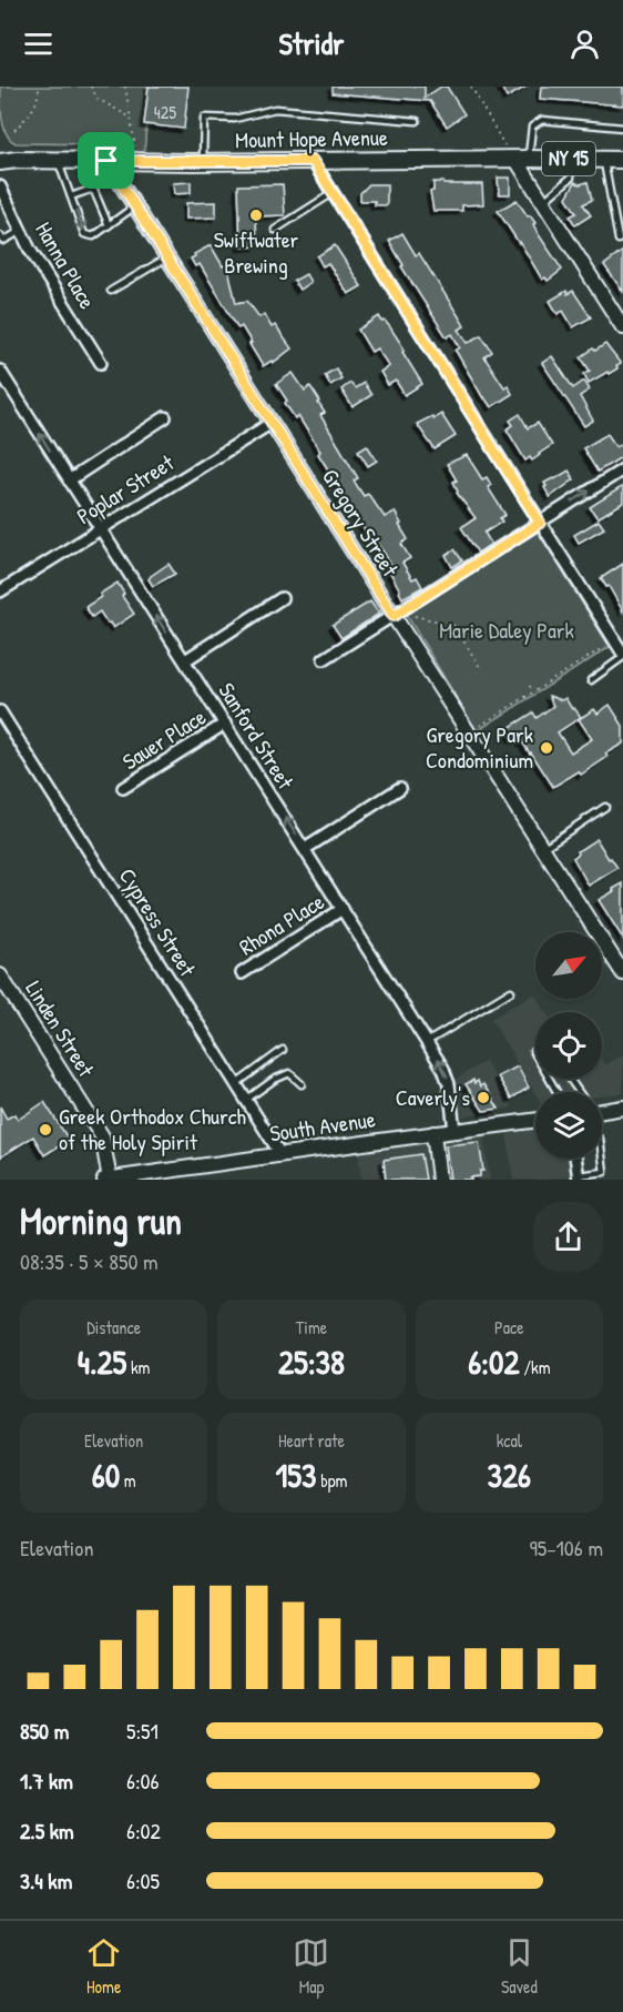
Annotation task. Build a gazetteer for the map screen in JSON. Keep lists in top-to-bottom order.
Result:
{
  "streets": {
    "main road": ["Mount Hope Avenue", "NY 15"],
    "street": [
      "Hanna Place",
      "Poplar Street",
      "Gregory Street",
      "Sanford Street",
      "Sauer Place",
      "Cypress Street",
      "Rhona Place",
      "Linden Street",
      "South Avenue"
    ]
  },
  "crossings": [
    ["Mount Hope Avenue", "Gregory Street"],
    ["Poplar Street", "Gregory Street"],
    ["Poplar Street", "Sanford Street"],
    ["Sanford Street", "Sauer Place"],
    ["Sanford Street", "Rhona Place"],
    ["Sanford Street", "South Avenue"],
    ["Cypress Street", "South Avenue"],
    ["Linden Street", "South Avenue"]
  ],
  "one_way": ["Sanford Street"],
  "parks": ["Marie Daley Park"],
  "places": [
    "Swiftwater Brewing",
    "Gregory Park Condominium",
    "Caverly's",
    "Greek Orthodox Church of the Holy Spirit"
  ],
  "house_numbers": ["425"],
  "north": "top right",
  "page": {
    "header": "Stridr",
    "heading": ["Morning run", "08:35 · 5 × 850 m"],
    "stats": [
      ["Distance", "4.25 km"],
      ["Time", "25:38"],
      ["Pace", "6:02 /km"],
      ["Elevation", "60 m"],
      ["Heart rate", "153 bpm"],
      ["kcal", "326"]
    ],
    "chart": ["Elevation", "95–106 m"],
    "list": [
      {
        "name": "850 m",
        "note": "5:51"
      },
      {
        "name": "1.7 km",
        "note": "6:06"
      },
      {
        "name": "2.5 km",
        "note": "6:02"
      },
      {
        "name": "3.4 km",
        "note": "6:05"
      }
    ],
    "tabs": ["Home", "Map", "Saved"]
  }
}
